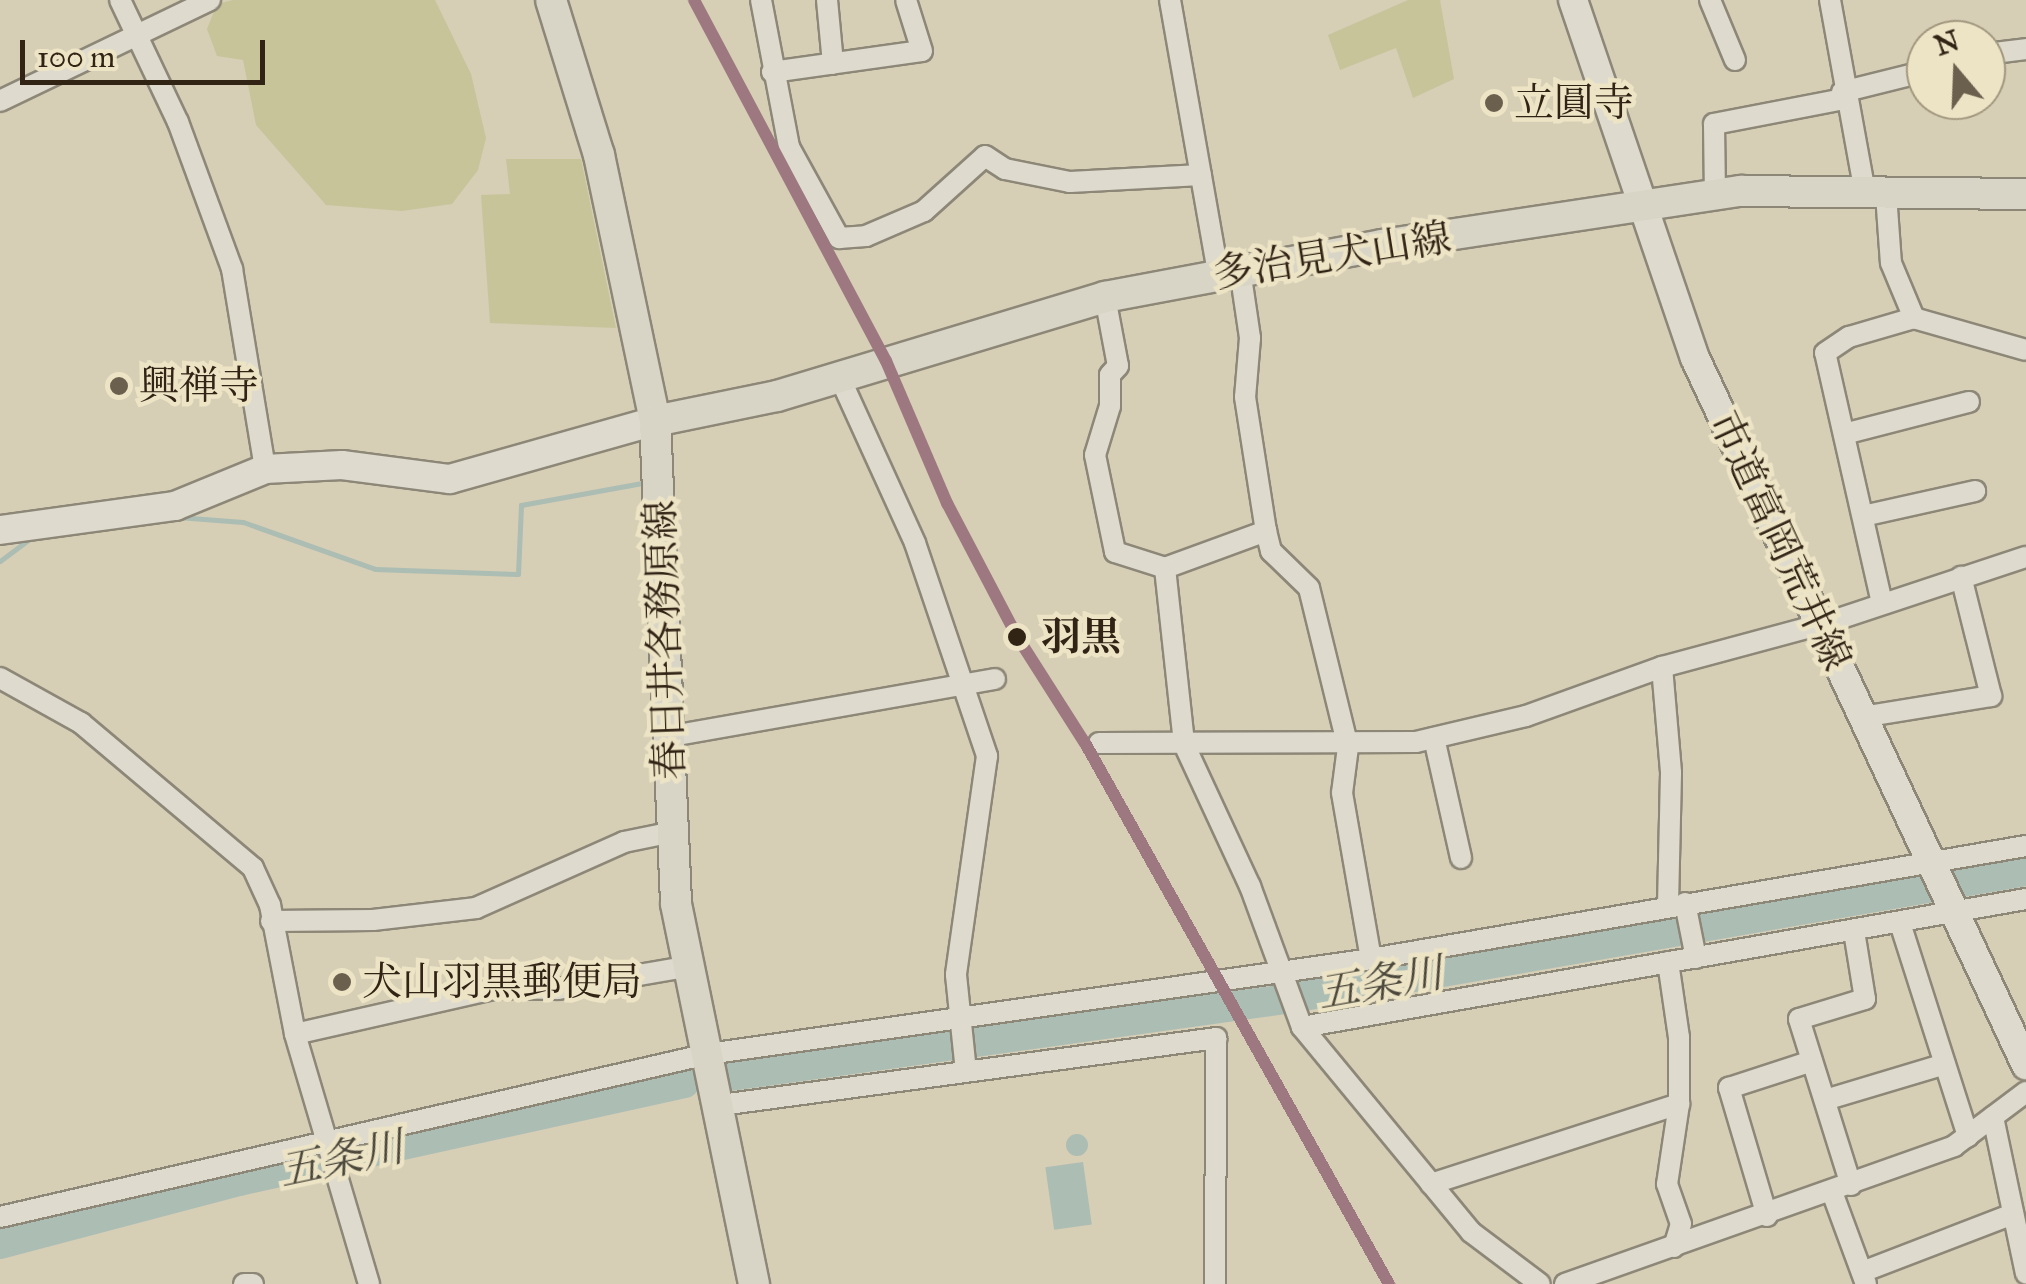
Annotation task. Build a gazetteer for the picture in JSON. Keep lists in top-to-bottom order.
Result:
{
  "streets": {
    "main road": ["多治見犬山線", "春日井各務原線"],
    "street": ["市道富岡荒井線"]
  },
  "crossings": [
    ["多治見犬山線", "市道富岡荒井線"],
    ["多治見犬山線", "春日井各務原線"]
  ],
  "water": ["五条川"],
  "places": [
    "立圓寺",
    "興禅寺",
    "羽黒",
    "犬山羽黒郵便局"
  ],
  "scale_bar": "100 m",
  "north": "top"
}
